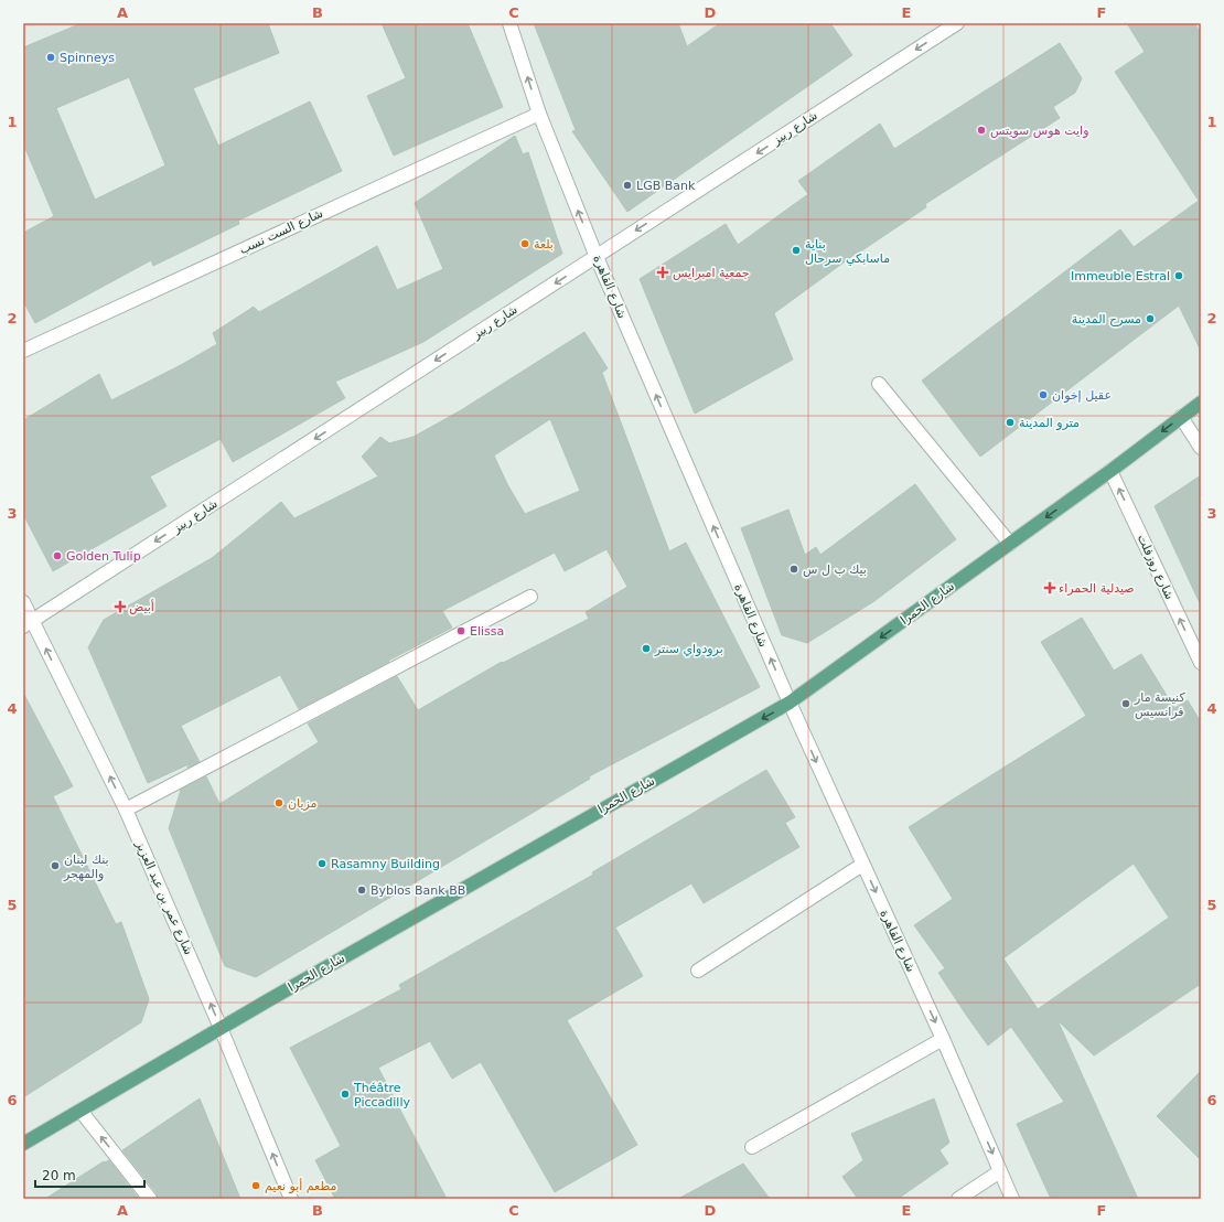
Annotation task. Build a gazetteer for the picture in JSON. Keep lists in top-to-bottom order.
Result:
{
  "streets": {
    "main road": ["شارع الحمرا"],
    "street": [
      "شارع ربيز",
      "شارع الست نسب",
      "شارع القاهرة",
      "شارع روزفلت",
      "شارع عمر بن عبد العزيز"
    ]
  },
  "crossings": [
    ["شارع ربيز", "شارع القاهرة"],
    ["شارع ربيز", "شارع عمر بن عبد العزيز"],
    ["شارع الست نسب", "شارع القاهرة"],
    ["شارع القاهرة", "شارع الحمرا"],
    ["شارع روزفلت", "شارع الحمرا"],
    ["شارع الحمرا", "شارع عمر بن عبد العزيز"]
  ],
  "one_way": [
    "شارع ربيز",
    "شارع روزفلت",
    "شارع الحمرا",
    "شارع عمر بن عبد العزيز"
  ],
  "places": {
    "other": [
      "Spinneys",
      "وايت هوس سويتس",
      "LGB Bank",
      "بلعة",
      "بناية ماسابكي سرحال",
      "Immeuble Estral",
      "مسرح المدينة",
      "عقيل إخوان",
      "مترو المدينة",
      "Golden Tulip",
      "بيك ب ل س",
      "Elissa",
      "برودواي سنتر",
      "كنيسة مار فرانسيس",
      "مزيان",
      "Rasamny Building",
      "بنك لبنان والمهجر",
      "Byblos Bank BB",
      "Théâtre Piccadilly",
      "مطعم أبو نعيم"
    ],
    "health": ["جمعية امبرايس", "صيدلية الحمراء", "أبيض"]
  },
  "scale_bar": "20 m",
  "grid": {
    "columns": [
      "A",
      "B",
      "C",
      "D",
      "E",
      "F"
    ],
    "rows": [
      "1",
      "2",
      "3",
      "4",
      "5",
      "6"
    ]
  }
}
